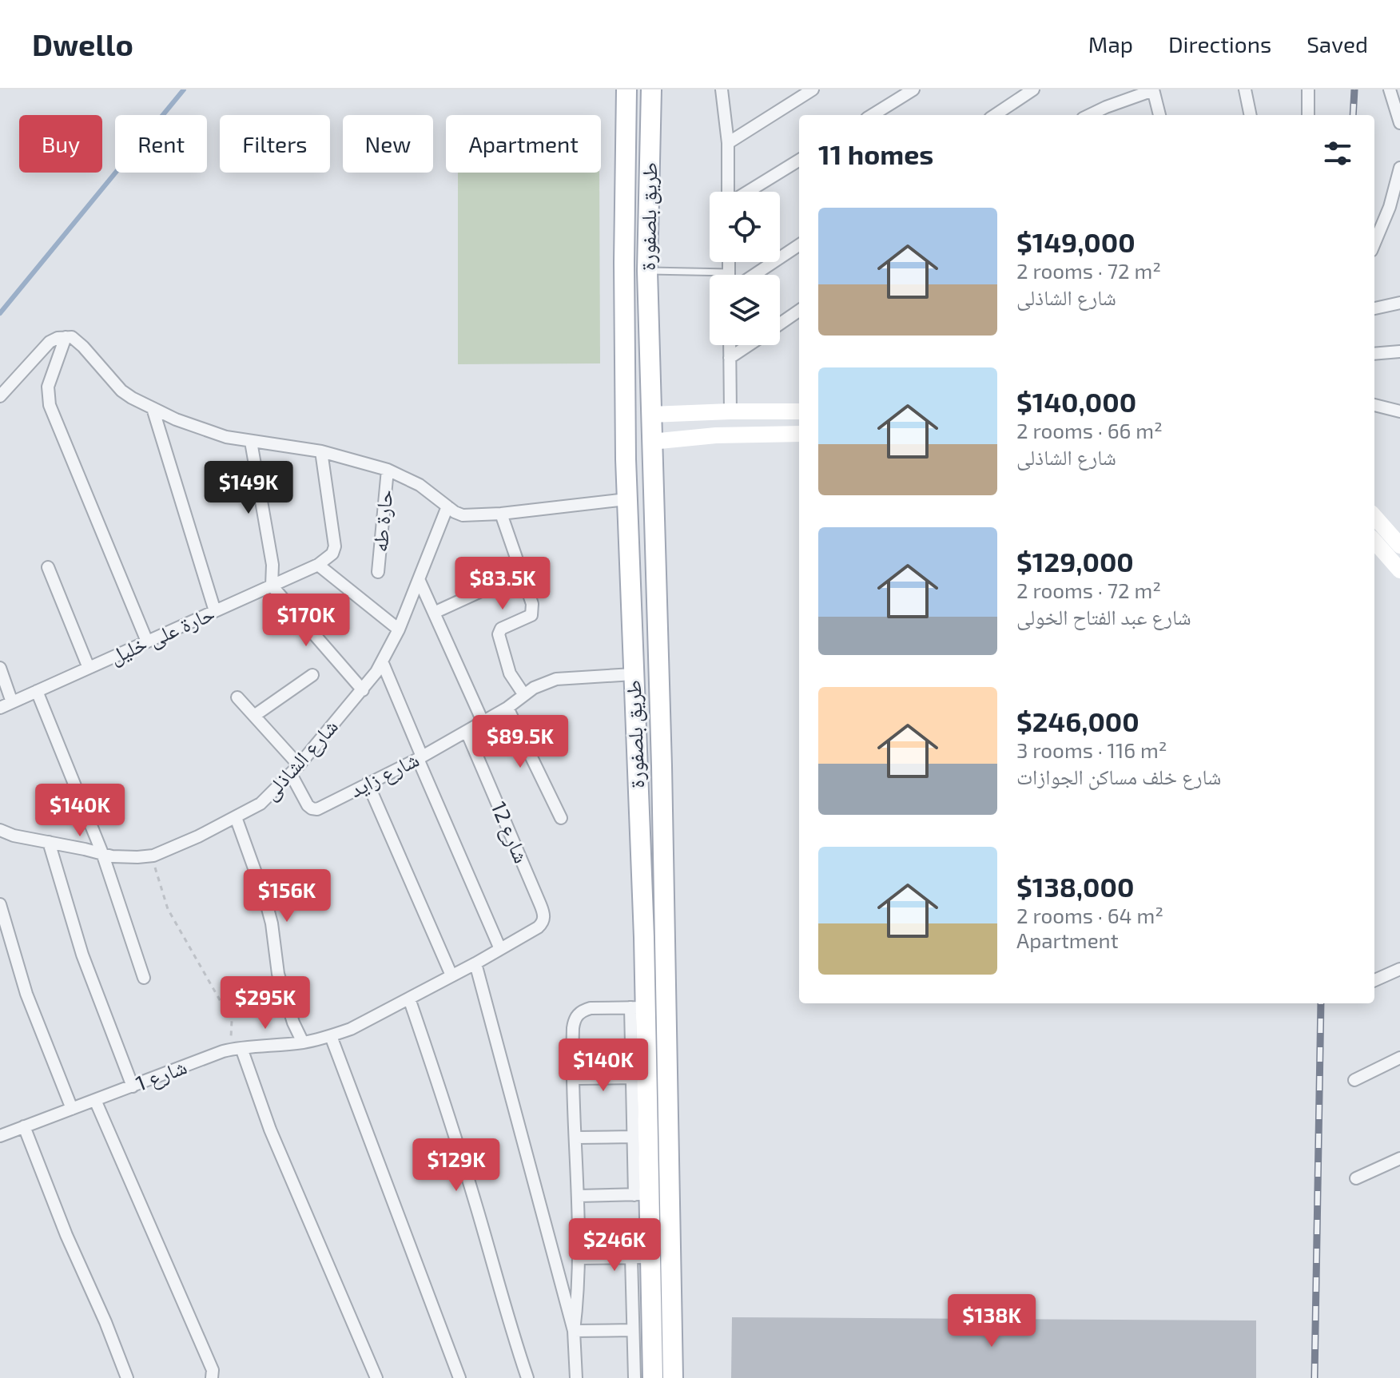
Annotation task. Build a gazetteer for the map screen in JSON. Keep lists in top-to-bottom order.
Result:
{
  "streets": {
    "main road": ["طريق بلصفورة"],
    "street": [
      "حارة طه",
      "حارة على خليل",
      "شارع الشاذلى",
      "شارع زايد",
      "شارع 12",
      "شارع 1"
    ]
  },
  "crossings": [
    ["طريق بلصفورة", "شارع زايد"],
    ["شارع الشاذلى", "شارع زايد"],
    ["شارع زايد", "شارع 12"],
    ["شارع 12", "شارع 1"]
  ],
  "page": {
    "header": "Dwello",
    "nav": ["Map", "Directions", "Saved"],
    "chip": [
      "Buy",
      "Rent",
      "Filters",
      "New",
      "Apartment"
    ],
    "heading": "11 homes",
    "list": [
      {
        "name": "$149,000",
        "note": "2 rooms · 72 m² · شارع الشاذلى"
      },
      {
        "name": "$140,000",
        "note": "2 rooms · 66 m² · شارع الشاذلى"
      },
      {
        "name": "$129,000",
        "note": "2 rooms · 72 m² · شارع عبد الفتاح الخولى"
      },
      {
        "name": "$246,000",
        "note": "3 rooms · 116 m² · شارع خلف مساكن الجوازات"
      },
      {
        "name": "$138,000",
        "note": "2 rooms · 64 m² · Apartment"
      }
    ],
    "price": [
      "$149K",
      "$83.5K",
      "$170K",
      "$89.5K",
      "$140K",
      "$156K",
      "$295K",
      "$140K",
      "$129K",
      "$246K",
      "$138K"
    ]
  }
}
